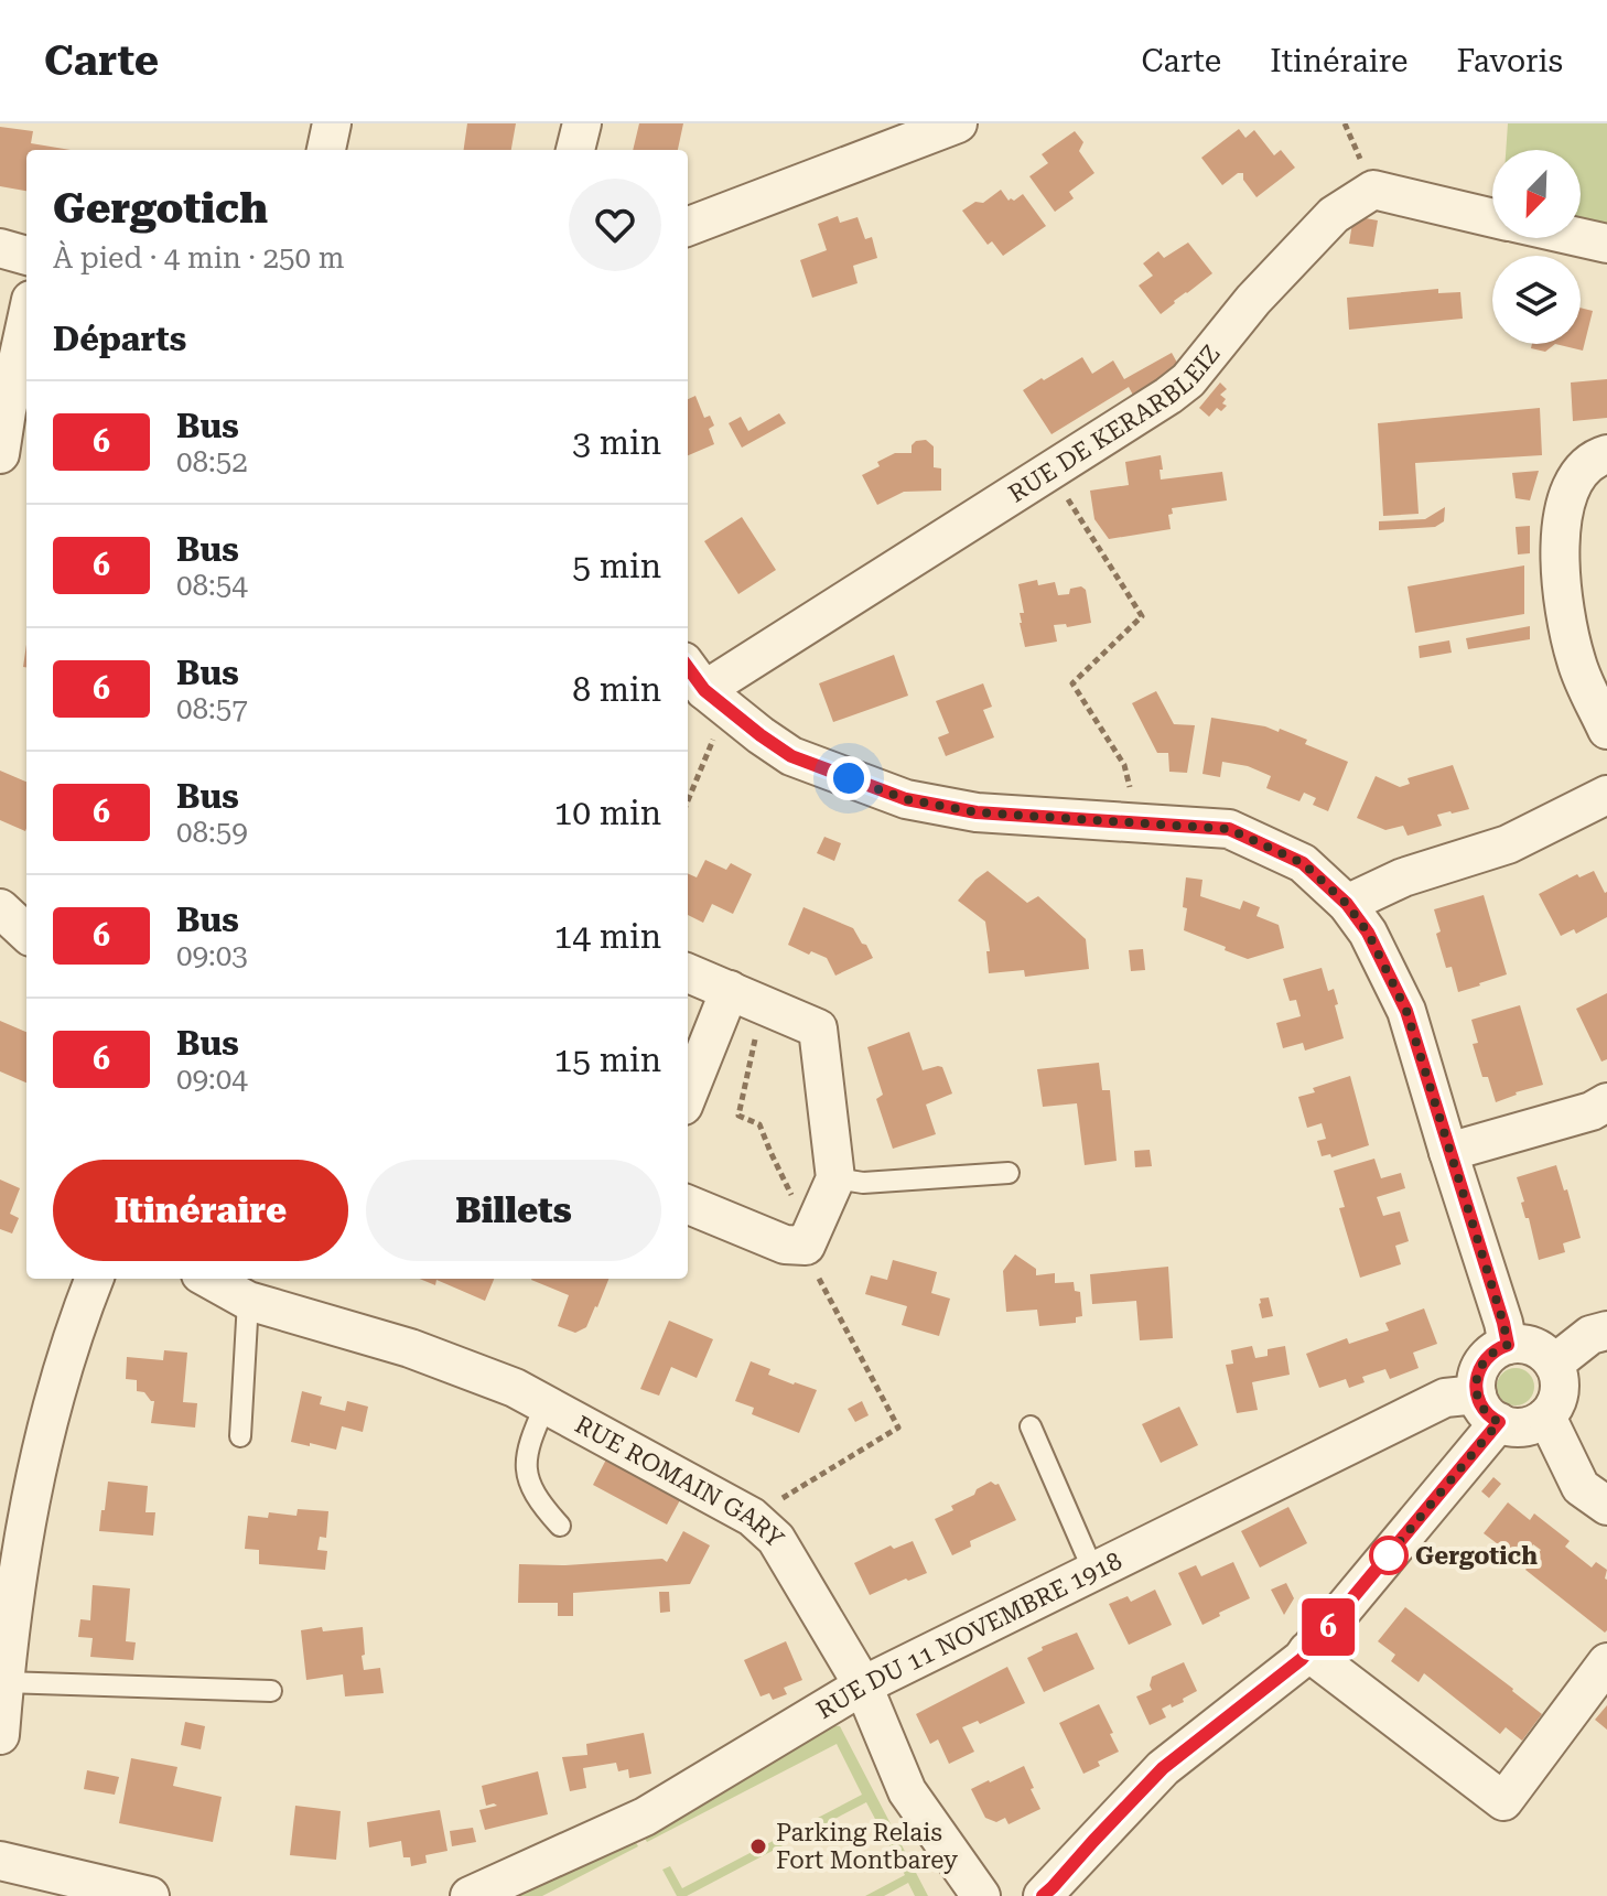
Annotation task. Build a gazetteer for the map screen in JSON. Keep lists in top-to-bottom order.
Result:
{
  "streets": {
    "street": ["RUE DE KERARBLEIZ", "RUE ROMAIN GARY", "RUE DU 11 NOVEMBRE 1918"]
  },
  "crossings": [
    ["RUE ROMAIN GARY", "RUE DU 11 NOVEMBRE 1918"]
  ],
  "places": ["Gergotich", "Parking Relais Fort Montbarey"],
  "lines": ["bus line 6"],
  "north": "bottom left",
  "page": {
    "header": "Carte",
    "nav": ["Carte", "Itinéraire", "Favoris"],
    "on_map": "6",
    "heading": [
      ["Gergotich", "À pied · 4 min · 250 m"],
      "Départs"
    ],
    "list": [
      {
        "mark": "6",
        "name": "Bus",
        "note": "08:52",
        "value": "3 min"
      },
      {
        "mark": "6",
        "name": "Bus",
        "note": "08:54",
        "value": "5 min"
      },
      {
        "mark": "6",
        "name": "Bus",
        "note": "08:57",
        "value": "8 min"
      },
      {
        "mark": "6",
        "name": "Bus",
        "note": "08:59",
        "value": "10 min"
      },
      {
        "mark": "6",
        "name": "Bus",
        "note": "09:03",
        "value": "14 min"
      },
      {
        "mark": "6",
        "name": "Bus",
        "note": "09:04",
        "value": "15 min"
      }
    ],
    "buttons": ["Itinéraire", "Billets"]
  }
}
